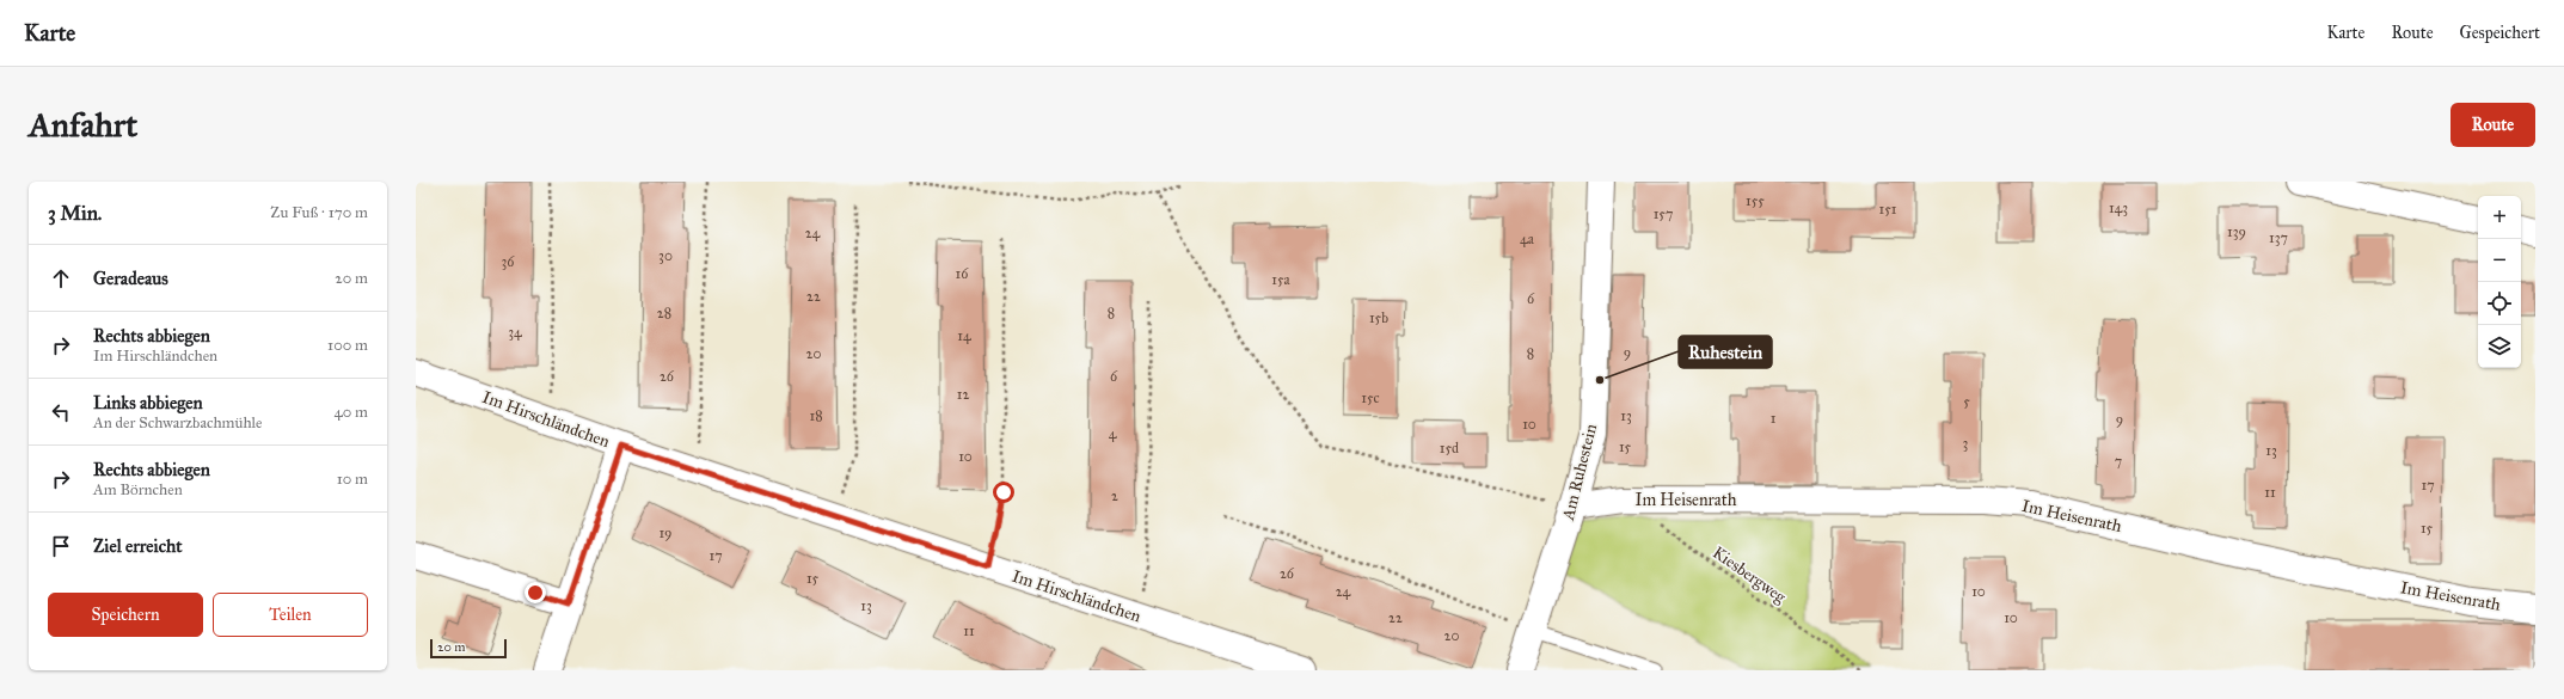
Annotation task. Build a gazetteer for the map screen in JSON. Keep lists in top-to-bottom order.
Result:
{
  "streets": {
    "street": ["Im Hirschländchen", "Am Ruhestein", "Im Heisenrath"],
    "path": ["Kiesbergweg"]
  },
  "crossings": [
    ["Am Ruhestein", "Im Heisenrath"],
    ["Im Heisenrath", "Kiesbergweg"]
  ],
  "places": ["Ruhestein"],
  "house_numbers": [
    "155",
    "143",
    "151",
    "157",
    "139",
    "24",
    "137",
    "4a",
    "30",
    "36",
    "16",
    "15a",
    "22",
    "6",
    "28",
    "8",
    "15b",
    "34",
    "14",
    "9",
    "20",
    "8",
    "26",
    "6",
    "12",
    "15c",
    "5",
    "18",
    "13",
    "1",
    "9",
    "10",
    "4",
    "3",
    "15",
    "15d",
    "13",
    "10",
    "7",
    "17",
    "11",
    "2",
    "15",
    "19",
    "17",
    "26",
    "15",
    "24",
    "10",
    "13",
    "22",
    "10",
    "11",
    "20"
  ],
  "scale_bar": "20 m",
  "page": {
    "header": "Karte",
    "nav": ["Karte", "Route", "Gespeichert"],
    "buttons": [
      "Route",
      ["Speichern", "Teilen"]
    ],
    "title": "Anfahrt",
    "heading": ["3 Min.", "Zu Fuß · 170 m"],
    "map_buttons": ["+", "−"],
    "list": [
      ["Geradeaus", "20 m"],
      ["Rechts abbiegen", "Im Hirschländchen", "100 m"],
      ["Links abbiegen", "An der Schwarzbachmühle", "40 m"],
      ["Rechts abbiegen", "Am Börnchen", "10 m"],
      "Ziel erreicht"
    ],
    "scale": "20 m"
  }
}
